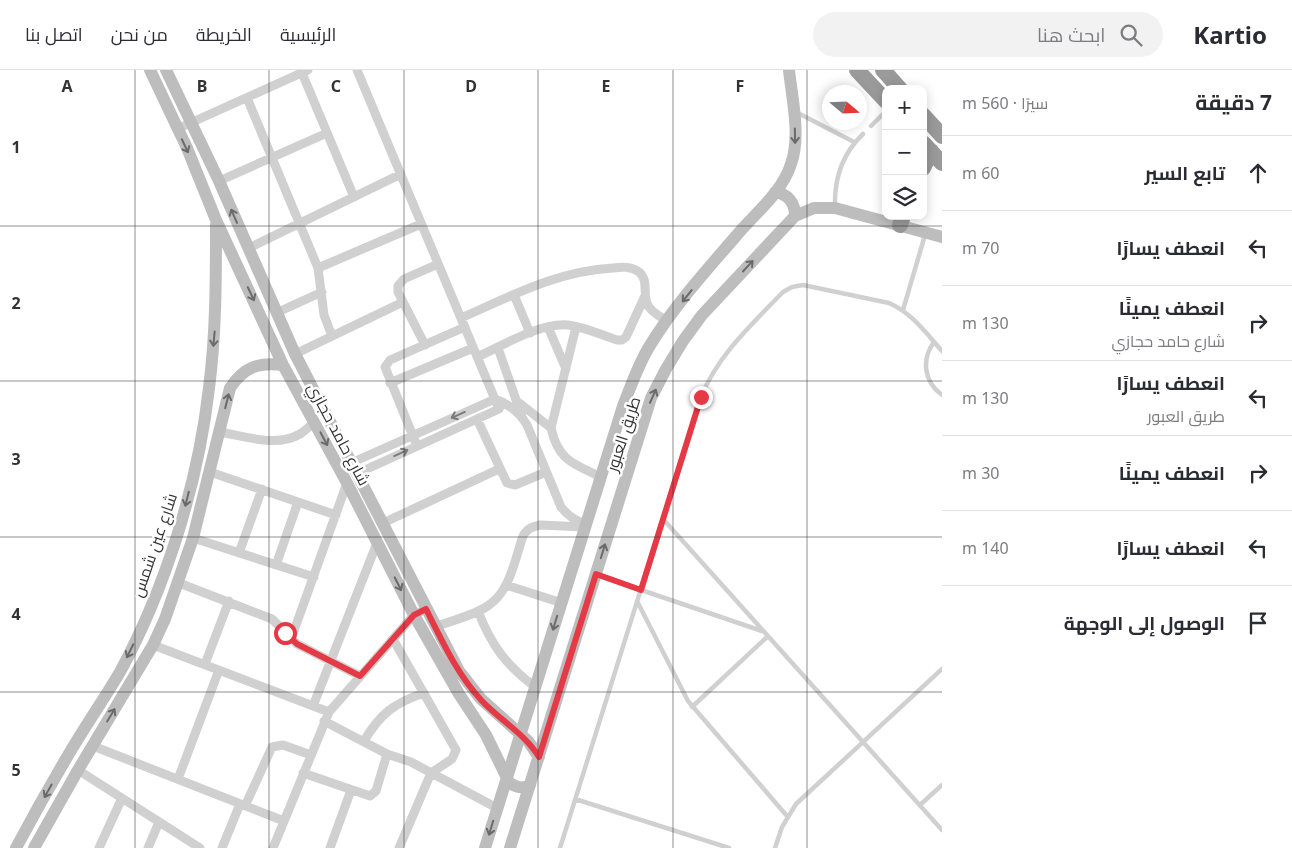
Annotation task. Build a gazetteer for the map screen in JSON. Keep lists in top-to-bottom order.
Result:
{
  "streets": {
    "street": ["شارع حامد حجازي", "طريق العبور", "شارع عين شمس"]
  },
  "crossings": [
    ["شارع حامد حجازي", "طريق العبور"],
    ["شارع حامد حجازي", "شارع عين شمس"]
  ],
  "north": "right",
  "page": {
    "header": "Kartio",
    "search": "ابحث هنا",
    "nav": [
      "الرئيسية",
      "الخريطة",
      "من نحن",
      "اتصل بنا"
    ],
    "heading": ["7 دقيقة", "سيرًا · 560 m"],
    "map_buttons": ["+", "−"],
    "list": [
      ["تابع السير", "60 m"],
      ["انعطف يسارًا", "70 m"],
      ["انعطف يمينًا", "شارع حامد حجازي", "130 m"],
      ["انعطف يسارًا", "طريق العبور", "130 m"],
      ["انعطف يمينًا", "30 m"],
      ["انعطف يسارًا", "140 m"],
      "الوصول إلى الوجهة"
    ]
  },
  "grid": {
    "columns": [
      "A",
      "B",
      "C",
      "D",
      "E",
      "F"
    ],
    "rows": [
      "1",
      "2",
      "3",
      "4",
      "5"
    ]
  }
}
